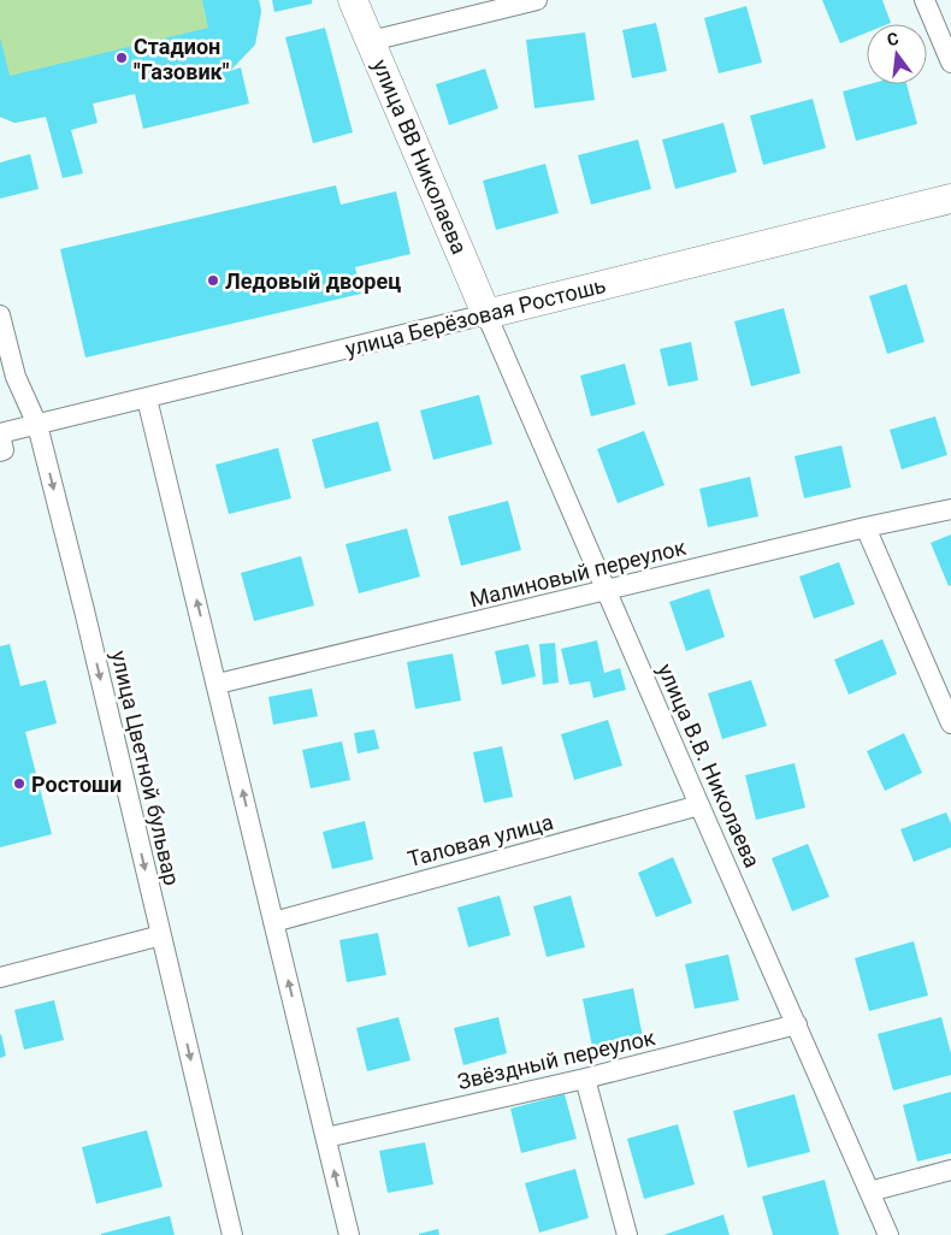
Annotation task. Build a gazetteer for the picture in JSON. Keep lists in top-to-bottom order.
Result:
{
  "streets": {
    "street": [
      "улица ВВ Николаева",
      "улица Берёзовая Ростошь",
      "Малиновый переулок",
      "улица В.В. Николаева",
      "улица Цветной бульвар",
      "Таловая улица",
      "Звёздный переулок"
    ]
  },
  "crossings": [
    ["улица ВВ Николаева", "улица Берёзовая Ростошь"],
    ["улица ВВ Николаева", "улица В.В. Николаева"],
    ["улица Берёзовая Ростошь", "улица В.В. Николаева"],
    ["улица Берёзовая Ростошь", "улица Цветной бульвар"],
    ["Малиновый переулок", "улица В.В. Николаева"],
    ["улица В.В. Николаева", "Таловая улица"],
    ["улица В.В. Николаева", "Звёздный переулок"]
  ],
  "places": ["Стадион \"Газовик\"", "Ледовый дворец", "Ростоши"],
  "north": "top"
}
